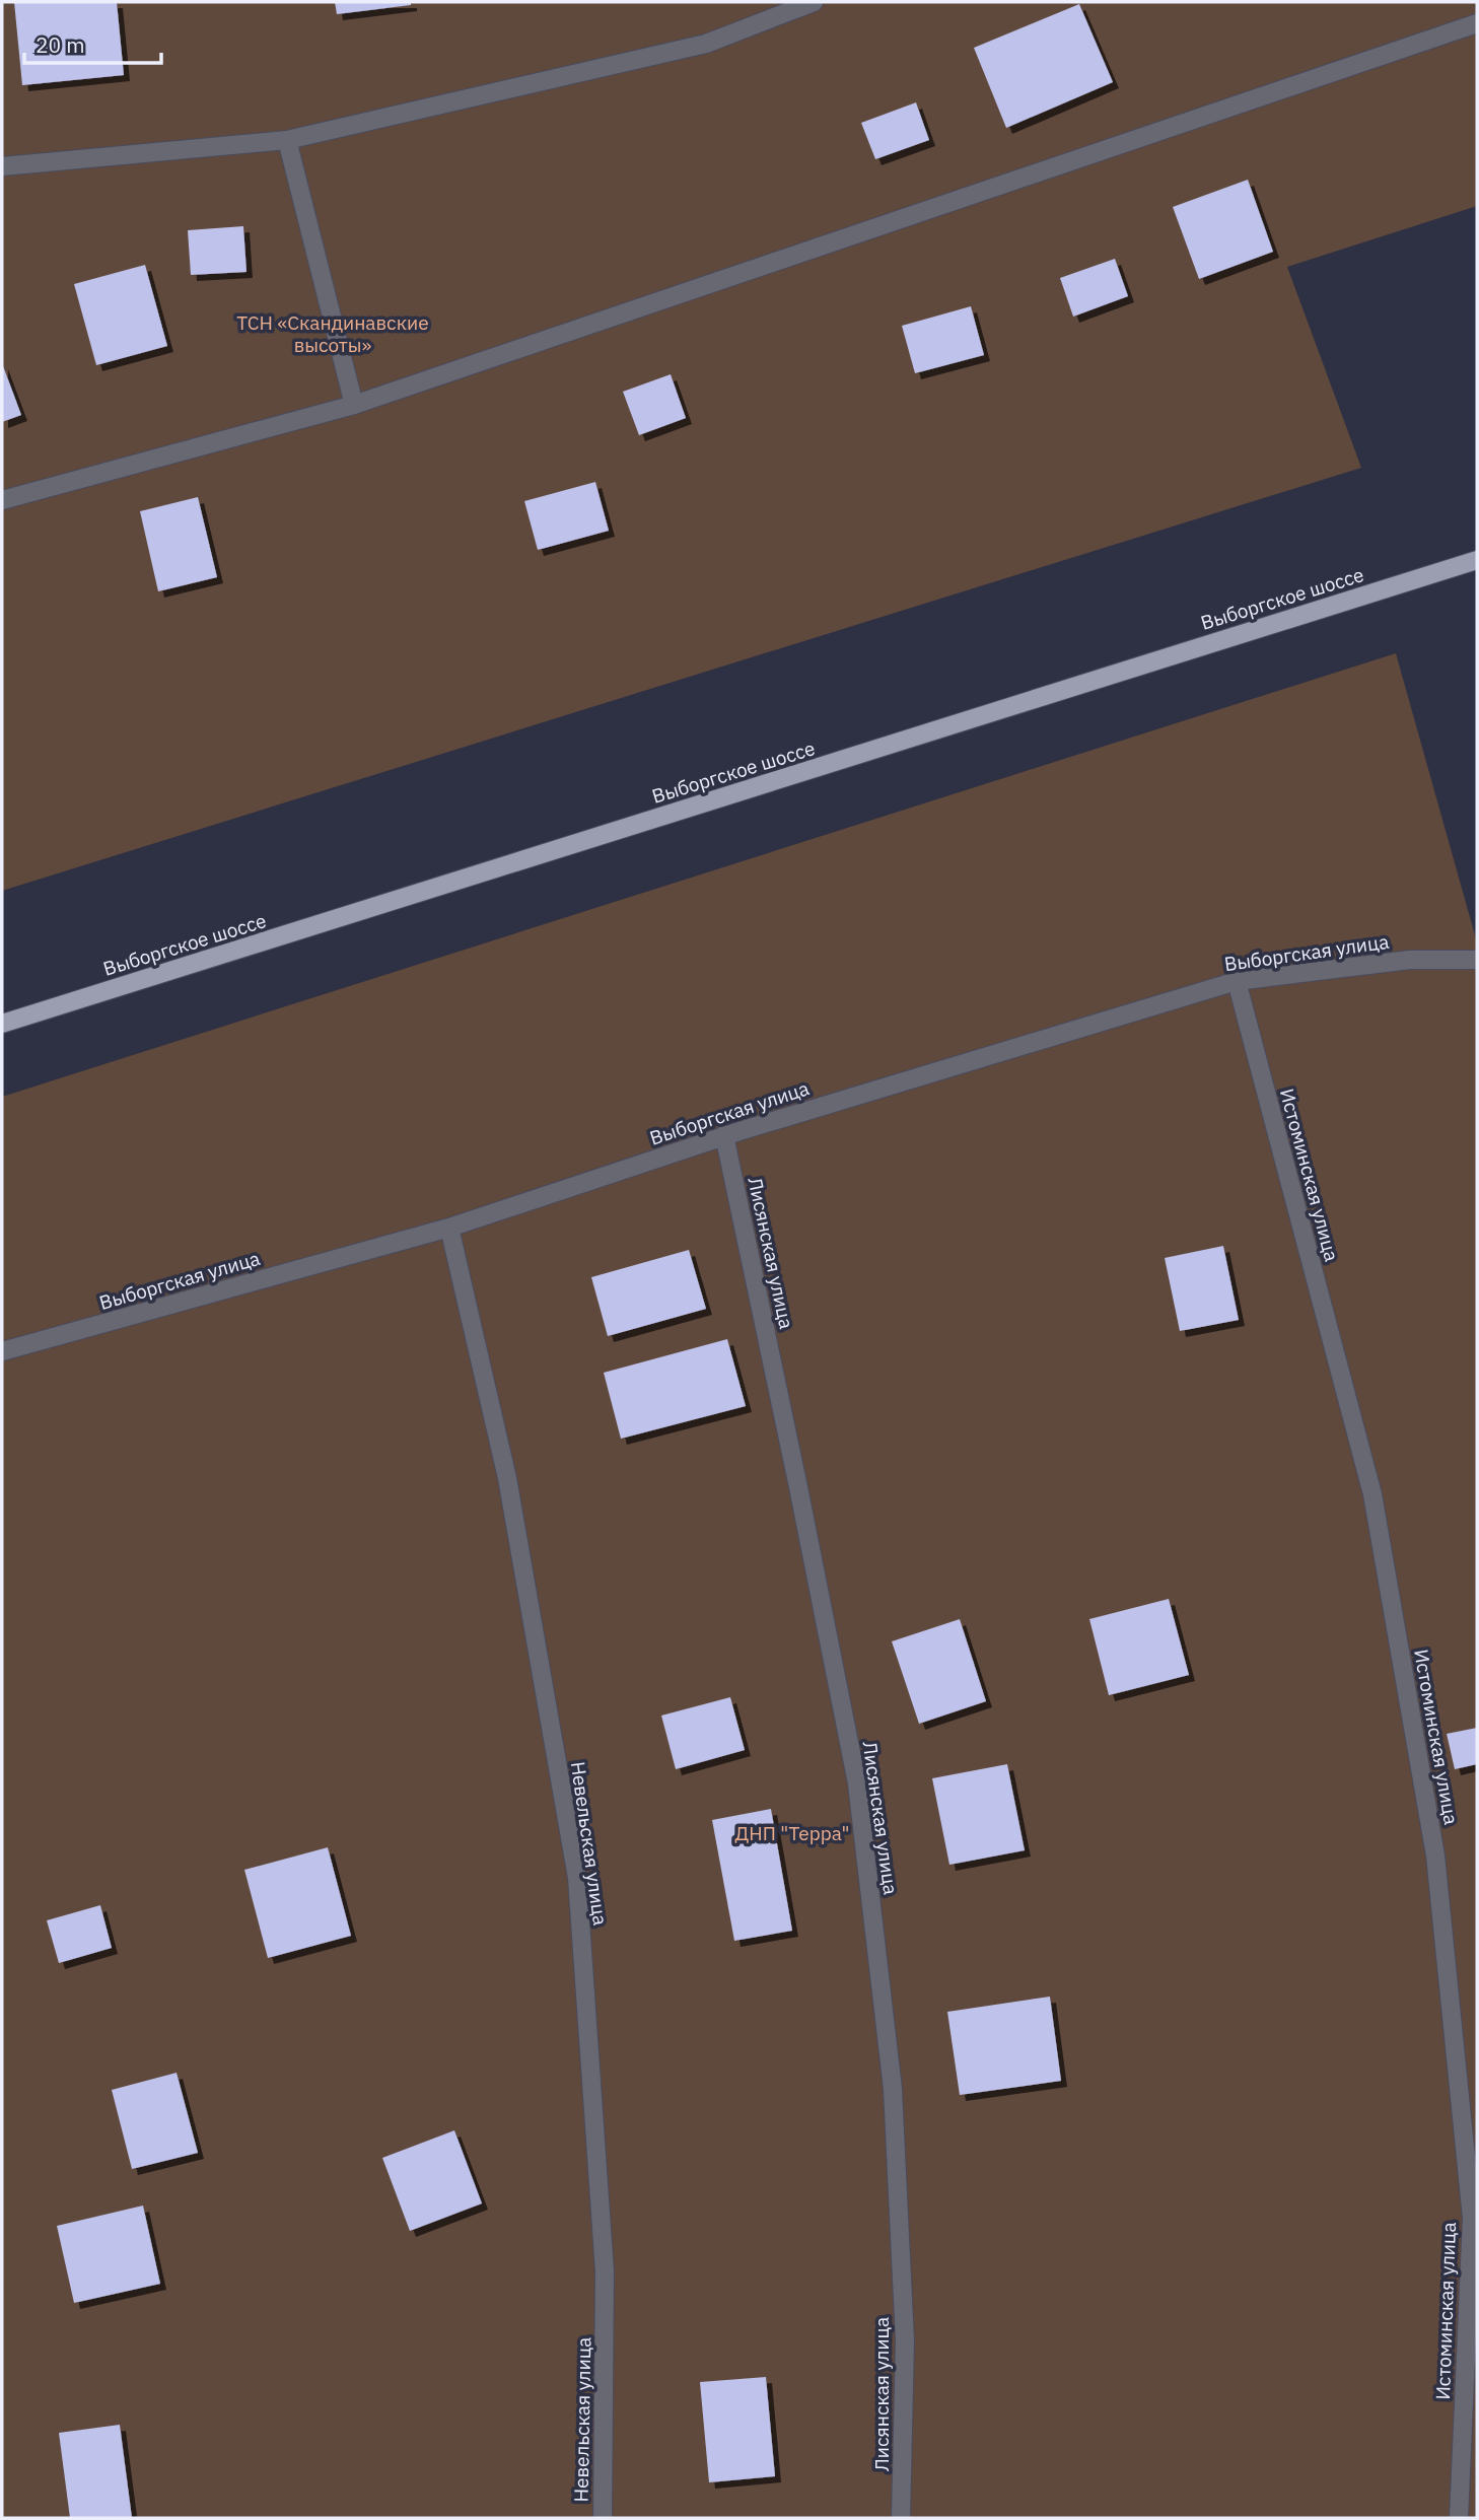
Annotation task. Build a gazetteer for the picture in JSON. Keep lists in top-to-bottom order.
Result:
{
  "streets": {
    "main road": ["Выборгское шоссе"],
    "street": [
      "Выборгская улица",
      "Истоминская улица",
      "Лисянская улица",
      "Невельская улица"
    ]
  },
  "crossings": [
    ["Выборгская улица", "Истоминская улица"],
    ["Выборгская улица", "Лисянская улица"],
    ["Выборгская улица", "Невельская улица"]
  ],
  "parks": ["ТСН «Скандинавские высоты»", "ДНП \"Терра\""],
  "scale_bar": "20 m"
}
